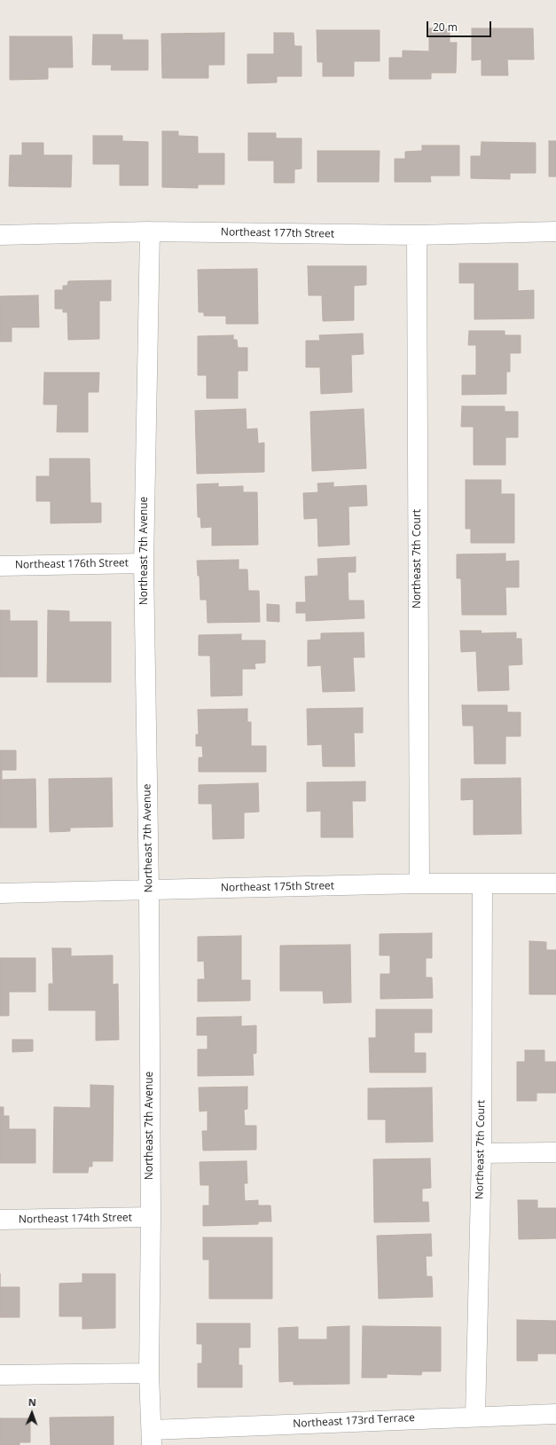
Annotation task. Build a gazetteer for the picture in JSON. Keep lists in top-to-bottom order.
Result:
{
  "streets": {
    "street": [
      "Northeast 177th Street",
      "Northeast 7th Avenue",
      "Northeast 7th Court",
      "Northeast 176th Street",
      "Northeast 175th Street",
      "Northeast 174th Street",
      "Northeast 173rd Terrace"
    ]
  },
  "crossings": [
    ["Northeast 177th Street", "Northeast 7th Avenue"],
    ["Northeast 177th Street", "Northeast 7th Court"],
    ["Northeast 7th Avenue", "Northeast 176th Street"],
    ["Northeast 7th Avenue", "Northeast 175th Street"],
    ["Northeast 7th Avenue", "Northeast 174th Street"],
    ["Northeast 7th Avenue", "Northeast 173rd Terrace"],
    ["Northeast 7th Court", "Northeast 175th Street"],
    ["Northeast 7th Court", "Northeast 173rd Terrace"]
  ],
  "scale_bar": "20 m",
  "north": "top"
}
